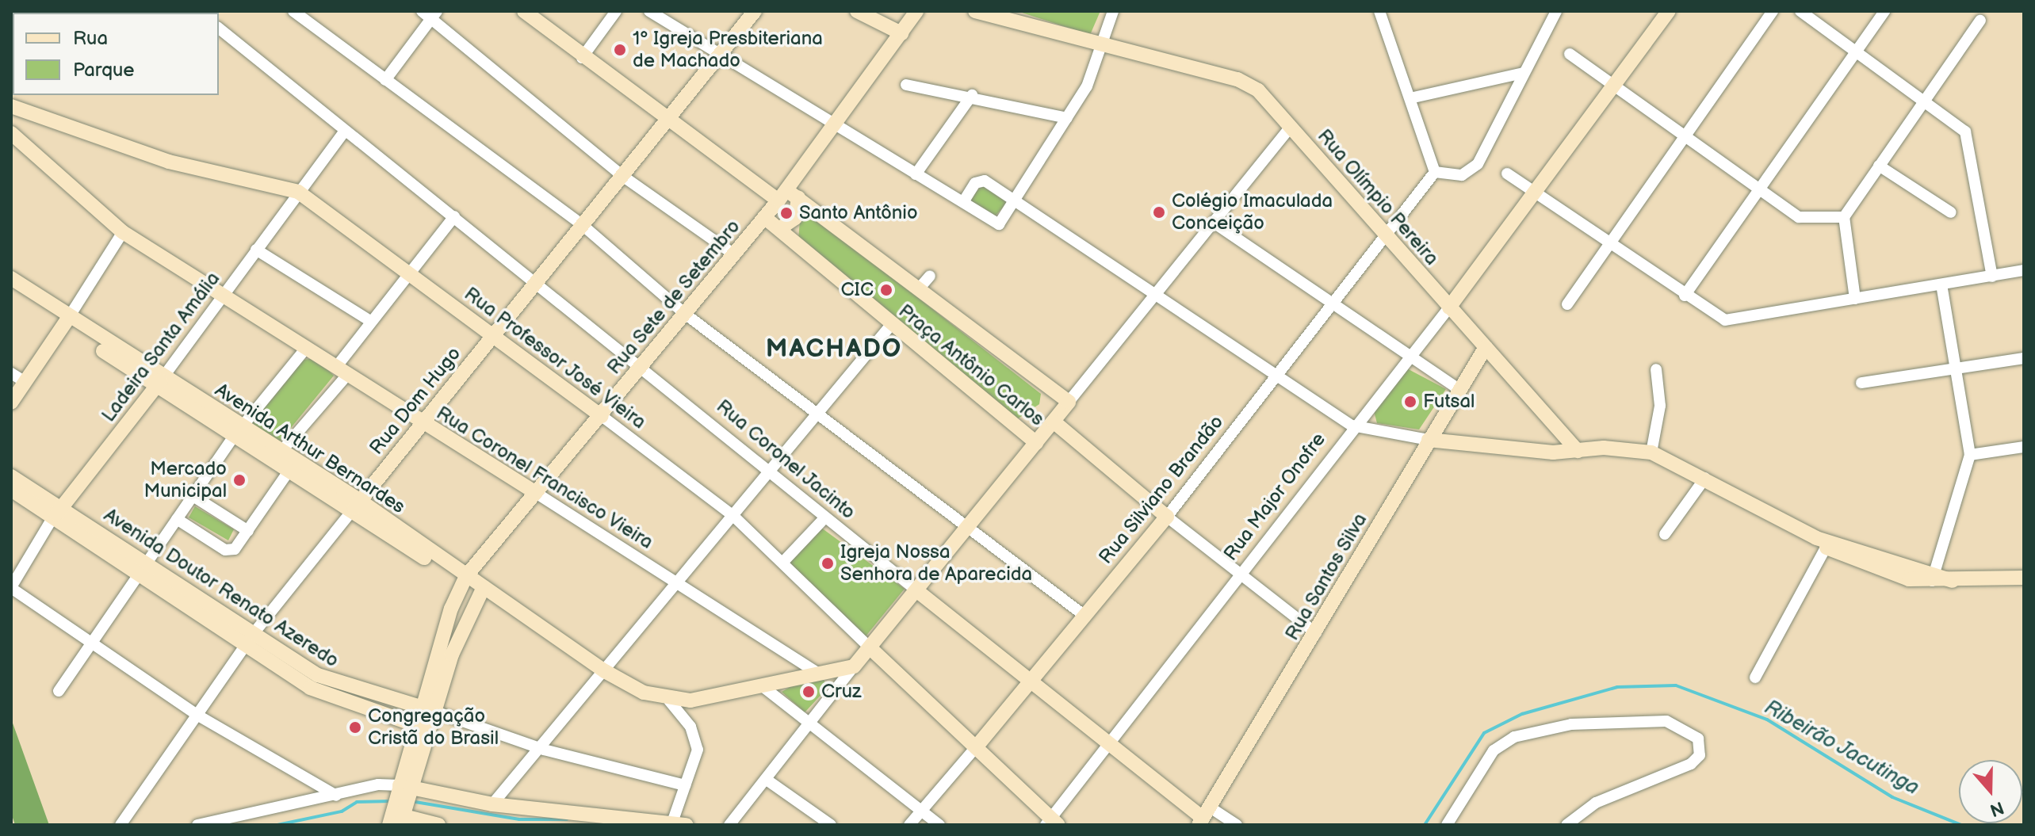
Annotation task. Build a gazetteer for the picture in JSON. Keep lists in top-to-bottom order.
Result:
{
  "streets": {
    "street": [
      "Rua Olímpio Pereira",
      "Rua Sete de Setembro",
      "Ladeira Santa Amália",
      "Rua Professor José Vieira",
      "Praça Antônio Carlos",
      "Rua Dom Hugo",
      "Avenida Arthur Bernardes",
      "Rua Coronel Jacinto",
      "Rua Coronel Francisco Vieira",
      "Rua Silviano Brandão",
      "Rua Major Onofre",
      "Rua Santos Silva",
      "Avenida Doutor Renato Azeredo"
    ]
  },
  "crossings": [
    ["Rua Olímpio Pereira", "Rua Silviano Brandão"],
    ["Rua Olímpio Pereira", "Rua Major Onofre"],
    ["Rua Olímpio Pereira", "Rua Santos Silva"],
    ["Rua Sete de Setembro", "Rua Professor José Vieira"],
    ["Rua Sete de Setembro", "Praça Antônio Carlos"],
    ["Rua Sete de Setembro", "Avenida Arthur Bernardes"],
    ["Rua Sete de Setembro", "Rua Coronel Jacinto"],
    ["Rua Sete de Setembro", "Rua Coronel Francisco Vieira"],
    ["Ladeira Santa Amália", "Rua Professor José Vieira"],
    ["Ladeira Santa Amália", "Avenida Arthur Bernardes"],
    ["Ladeira Santa Amália", "Rua Coronel Jacinto"],
    ["Ladeira Santa Amália", "Rua Coronel Francisco Vieira"],
    ["Ladeira Santa Amália", "Avenida Doutor Renato Azeredo"],
    ["Rua Professor José Vieira", "Rua Dom Hugo"],
    ["Praça Antônio Carlos", "Rua Dom Hugo"],
    ["Rua Dom Hugo", "Avenida Arthur Bernardes"],
    ["Rua Dom Hugo", "Rua Coronel Jacinto"],
    ["Rua Dom Hugo", "Rua Coronel Francisco Vieira"],
    ["Rua Dom Hugo", "Avenida Doutor Renato Azeredo"],
    ["Rua Coronel Jacinto", "Rua Silviano Brandão"],
    ["Rua Coronel Jacinto", "Rua Major Onofre"],
    ["Rua Coronel Jacinto", "Rua Santos Silva"]
  ],
  "districts": ["MACHADO"],
  "water": ["Ribeirão Jacutinga"],
  "places": [
    "1º Igreja Presbiteriana de Machado",
    "Colégio Imaculada Conceição",
    "Santo Antônio",
    "CIC",
    "Futsal",
    "Mercado Municipal",
    "Igreja Nossa Senhora de Aparecida",
    "Cruz",
    "Congregação Cristã do Brasil"
  ],
  "legend": ["Rua", "Parque"],
  "north": "bottom"
}
